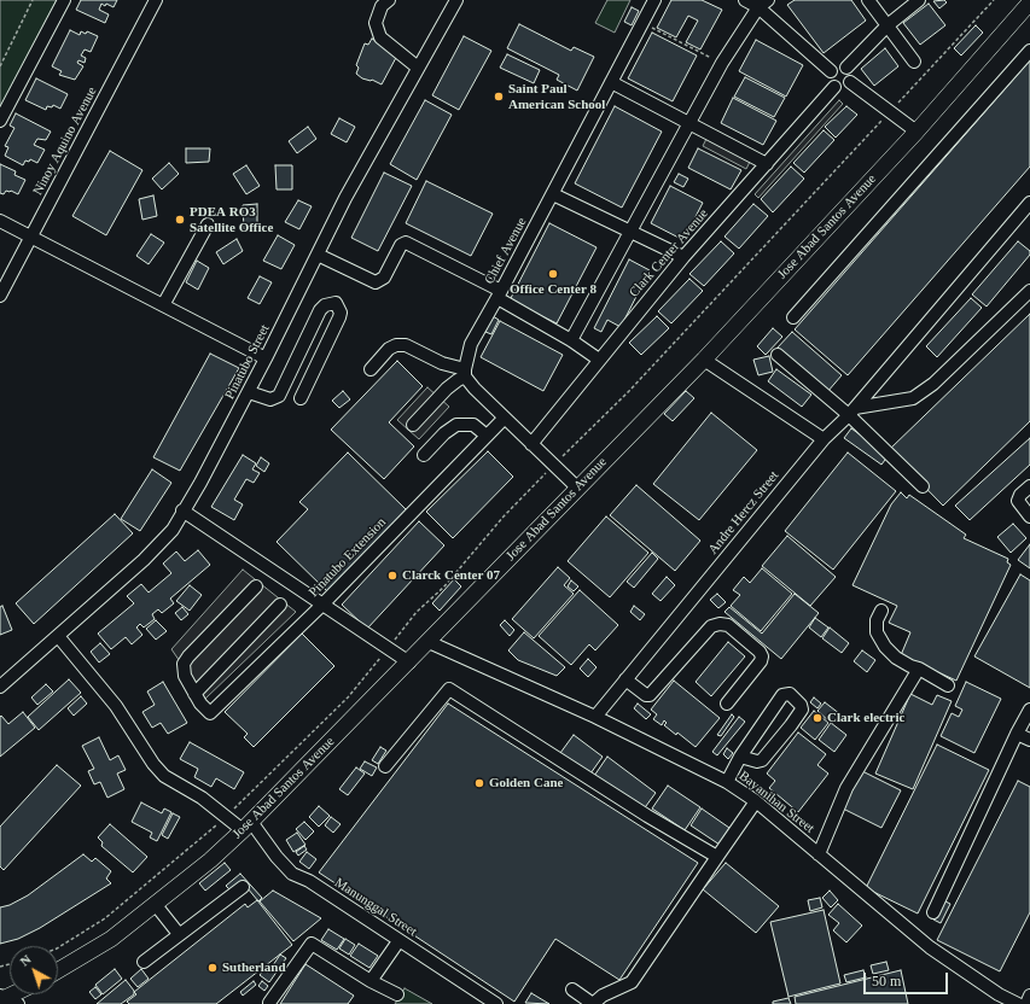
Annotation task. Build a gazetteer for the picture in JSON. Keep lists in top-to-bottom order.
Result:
{
  "streets": {
    "main road": ["Jose Abad Santos Avenue"],
    "street": [
      "Ninoy Aquino Avenue",
      "Chief Avenue",
      "Clark Center Avenue",
      "Pinatubo Street",
      "Andre Hercz Street",
      "Pinatubo Extension",
      "Bayanihan Street",
      "Manunggal Street"
    ]
  },
  "crossings": [
    ["Jose Abad Santos Avenue", "Bayanihan Street"],
    ["Jose Abad Santos Avenue", "Manunggal Street"],
    ["Pinatubo Street", "Manunggal Street"],
    ["Andre Hercz Street", "Bayanihan Street"]
  ],
  "places": [
    "Saint Paul American School",
    "PDEA RO3 Satellite Office",
    "Office Center 8",
    "Clarck Center 07",
    "Clark electric",
    "Golden Cane",
    "Sutherland"
  ],
  "scale_bar": "50 m",
  "north": "top left"
}
